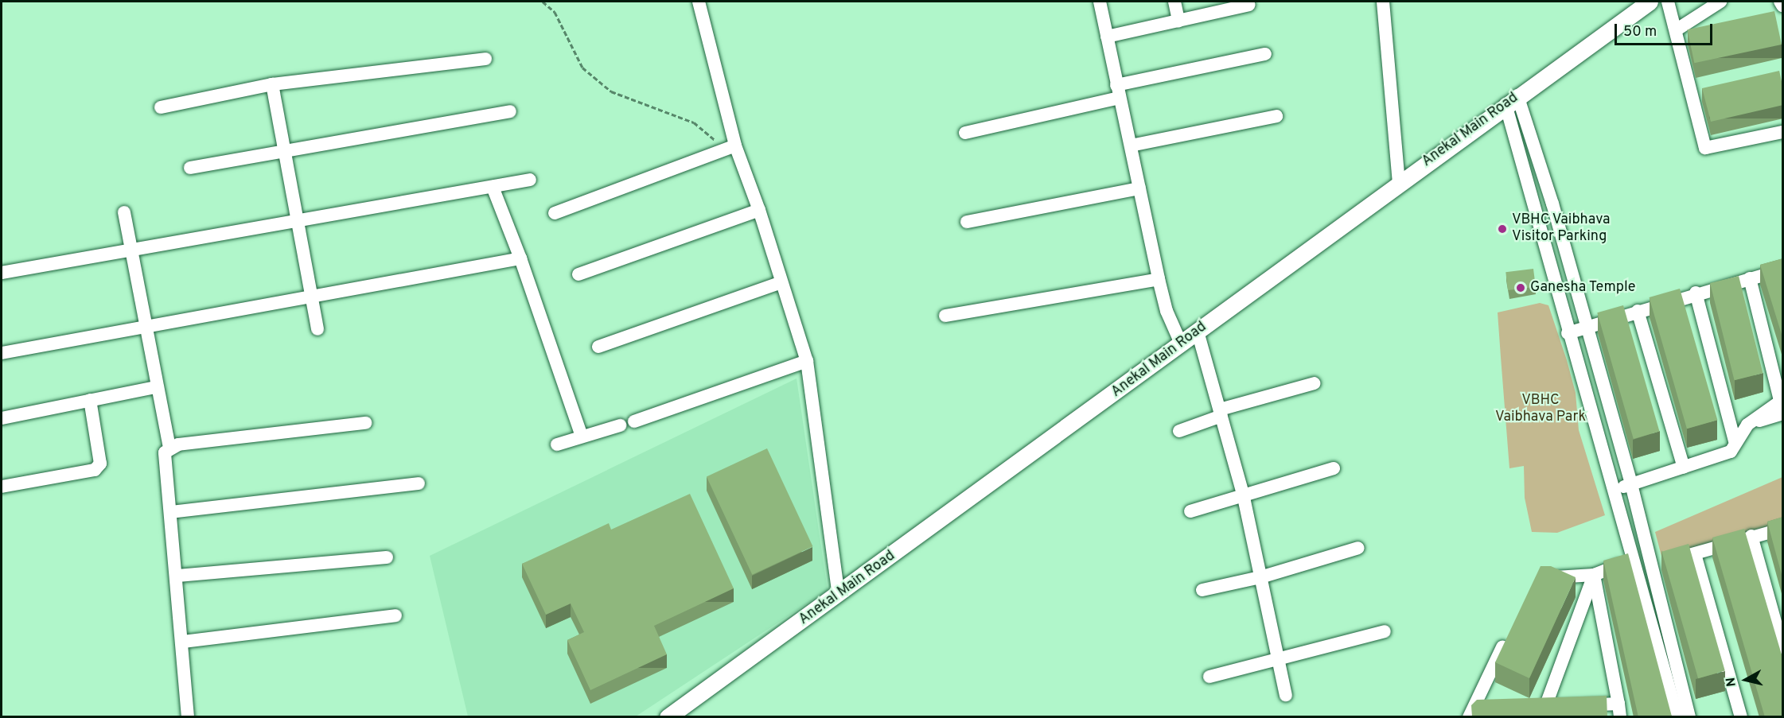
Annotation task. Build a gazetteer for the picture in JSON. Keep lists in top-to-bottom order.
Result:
{
  "streets": {
    "main road": ["Anekal Main Road"]
  },
  "parks": ["VBHC Vaibhava Park"],
  "places": ["VBHC Vaibhava Visitor Parking", "Ganesha Temple"],
  "scale_bar": "50 m",
  "north": "left"
}
